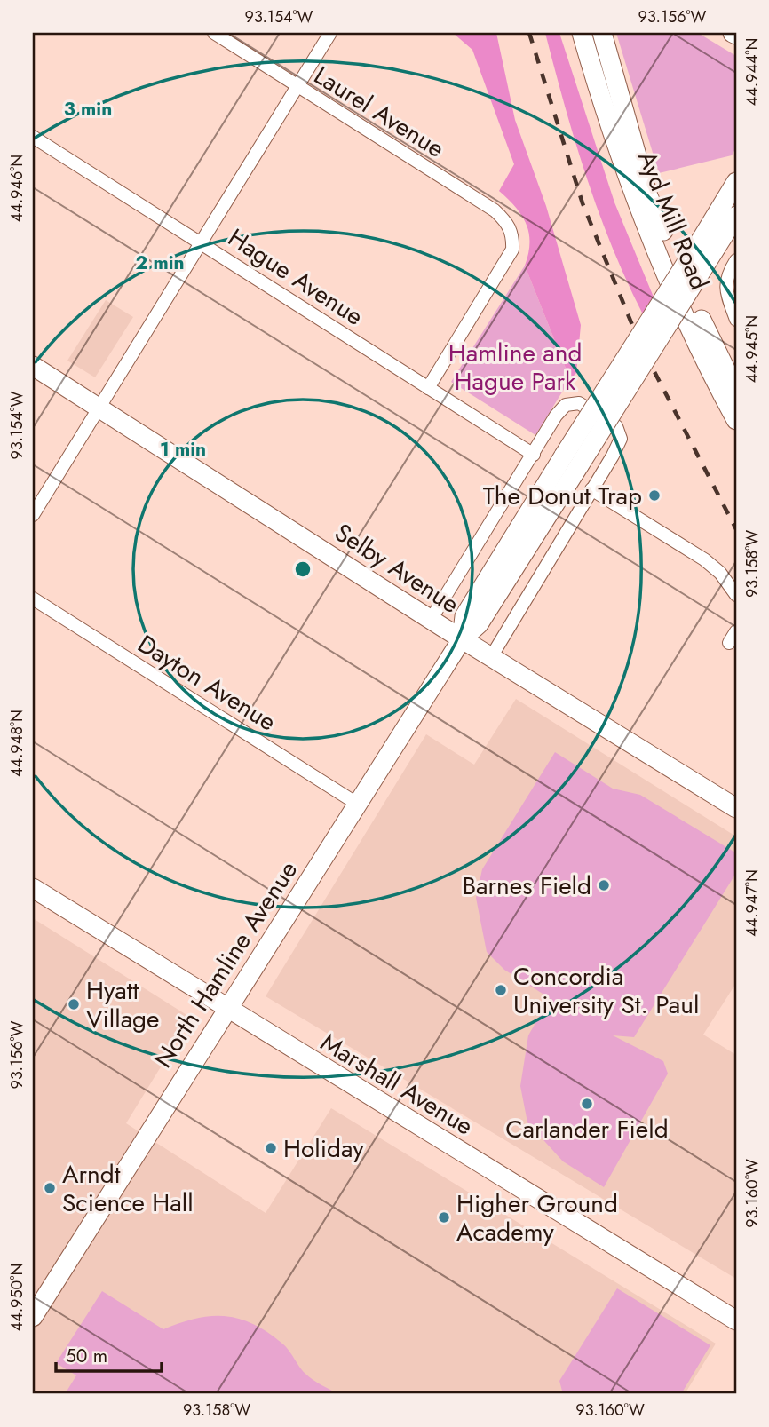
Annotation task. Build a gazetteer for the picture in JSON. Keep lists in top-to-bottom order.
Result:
{
  "streets": {
    "street": [
      "Laurel Avenue",
      "Ayd Mill Road",
      "Hague Avenue",
      "Selby Avenue",
      "Dayton Avenue",
      "North Hamline Avenue",
      "Marshall Avenue"
    ]
  },
  "crossings": [
    ["Laurel Avenue", "Hague Avenue"],
    ["Selby Avenue", "North Hamline Avenue"],
    ["Dayton Avenue", "North Hamline Avenue"],
    ["North Hamline Avenue", "Marshall Avenue"]
  ],
  "parks": ["Hamline and Hague Park"],
  "places": [
    "The Donut Trap",
    "Barnes Field",
    "Concordia University St. Paul",
    "Hyatt Village",
    "Carlander Field",
    "Holiday",
    "Arndt Science Hall",
    "Higher Ground Academy"
  ],
  "scale_bar": "50 m",
  "coordinates": [
    "93.154°W",
    "93.156°W",
    "44.944°N",
    "44.946°N",
    "44.945°N",
    "93.158°W",
    "44.948°N",
    "44.947°N",
    "93.160°W",
    "44.950°N"
  ],
  "rings": ["3 min", "2 min", "1 min"]
}
